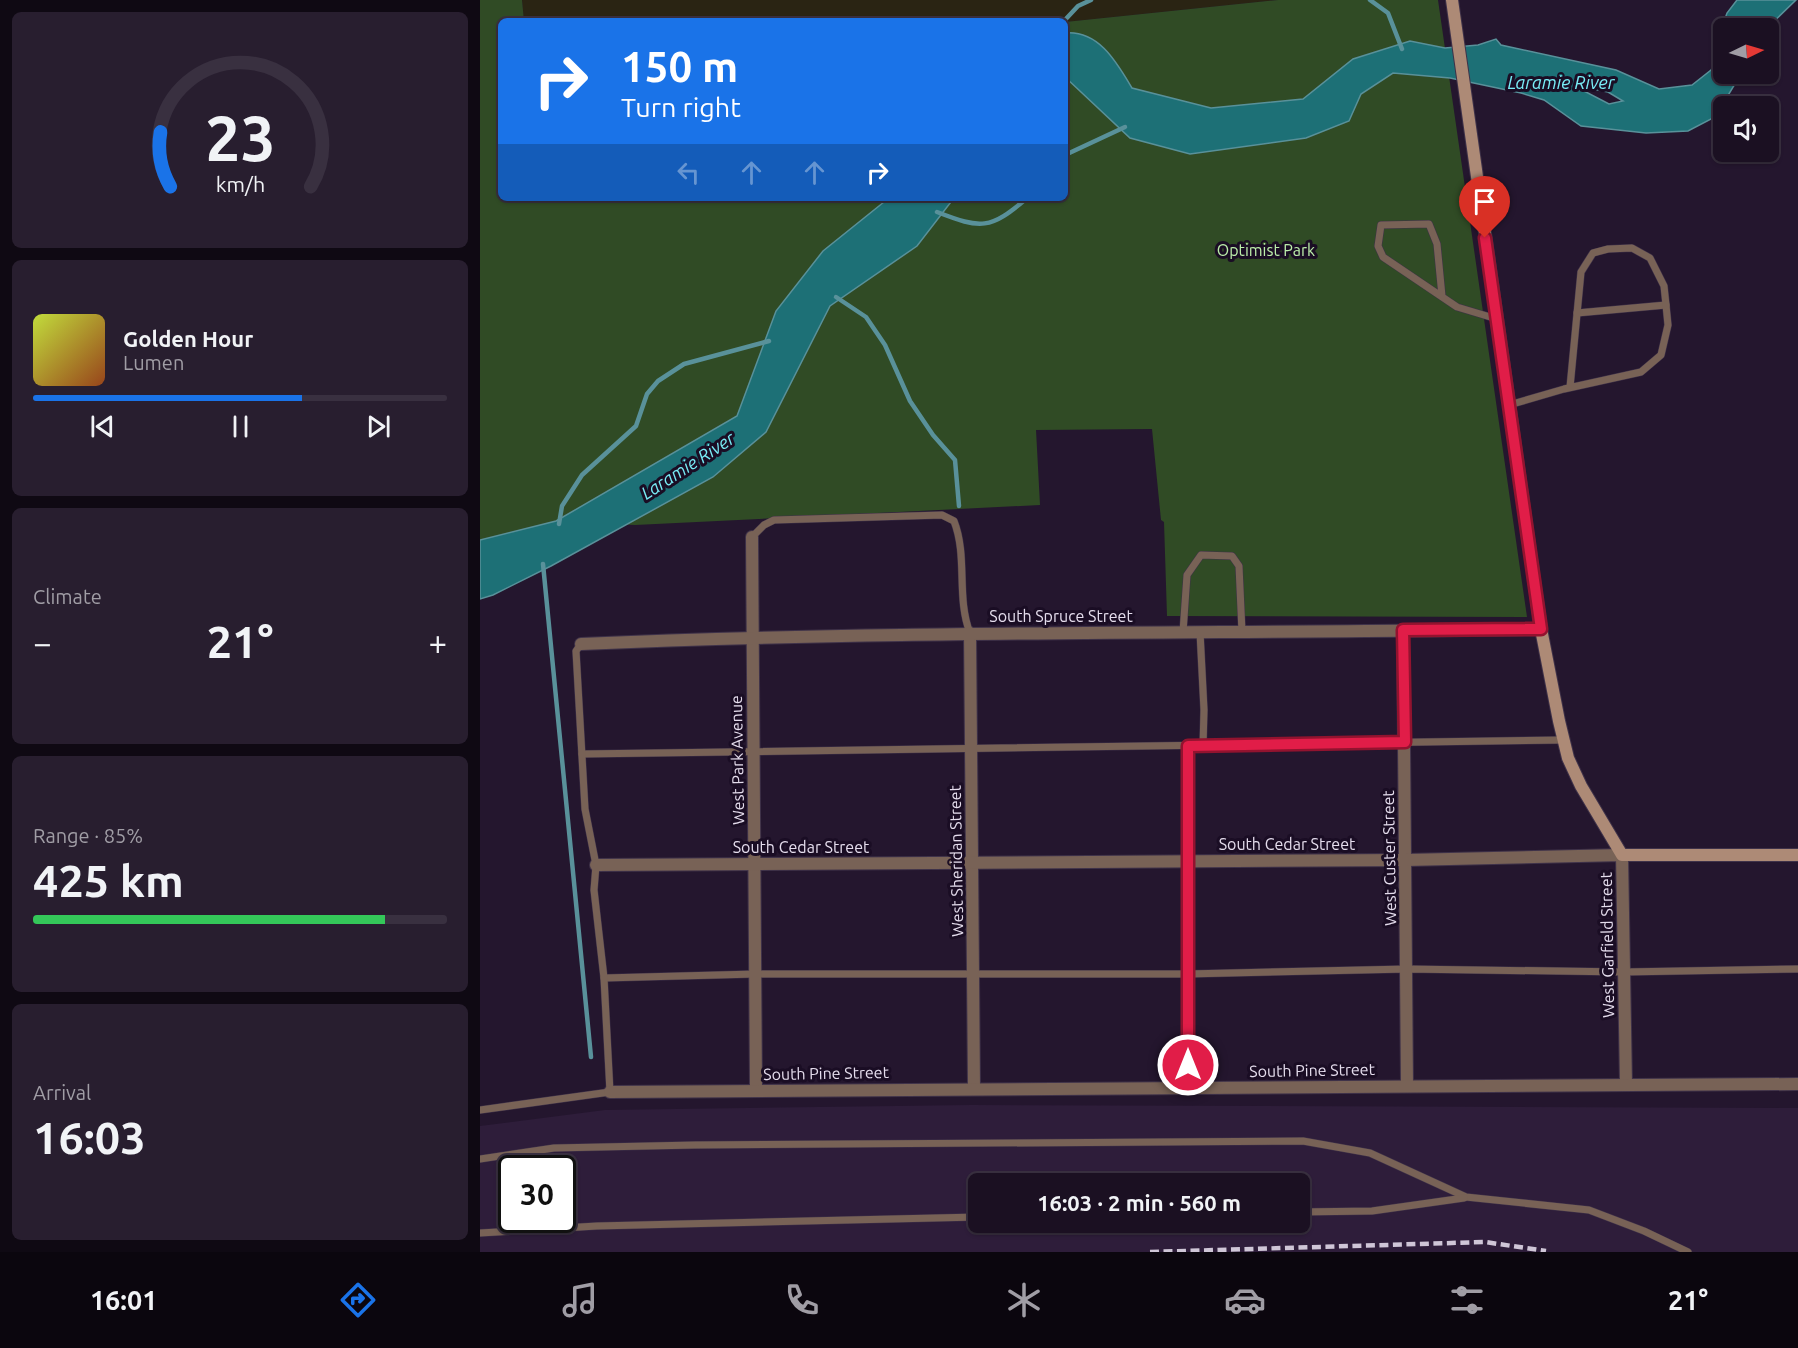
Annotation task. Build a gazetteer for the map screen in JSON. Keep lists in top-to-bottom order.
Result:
{
  "streets": {
    "street": [
      "South Spruce Street",
      "West Park Avenue",
      "South Cedar Street",
      "West Custer Street",
      "West Sheridan Street",
      "West Garfield Street",
      "South Pine Street"
    ]
  },
  "crossings": [
    ["South Spruce Street", "West Park Avenue"],
    ["South Spruce Street", "West Custer Street"],
    ["South Spruce Street", "West Sheridan Street"],
    ["South Spruce Street", "West Garfield Street"],
    ["West Park Avenue", "South Cedar Street"],
    ["West Park Avenue", "South Pine Street"],
    ["South Cedar Street", "West Custer Street"],
    ["South Cedar Street", "West Sheridan Street"],
    ["South Cedar Street", "West Garfield Street"],
    ["West Custer Street", "South Pine Street"],
    ["West Sheridan Street", "South Pine Street"],
    ["West Garfield Street", "South Pine Street"]
  ],
  "water": ["Laramie River"],
  "parks": ["Optimist Park"],
  "north": "right",
  "page": {
    "turn": ["150 m", "Turn right"],
    "song": ["Golden Hour", "Lumen"],
    "tile": [
      "Climate",
      ["Range · 85%", "425 km"],
      ["Arrival", "16:03"]
    ],
    "heat": ["−", "21°", "+"],
    "limit": "30",
    "trip": "16:03 · 2 min · 560 m",
    "tabs": ["16:01", "21°"],
    "gauge": ["23", "km/h"]
  }
}
